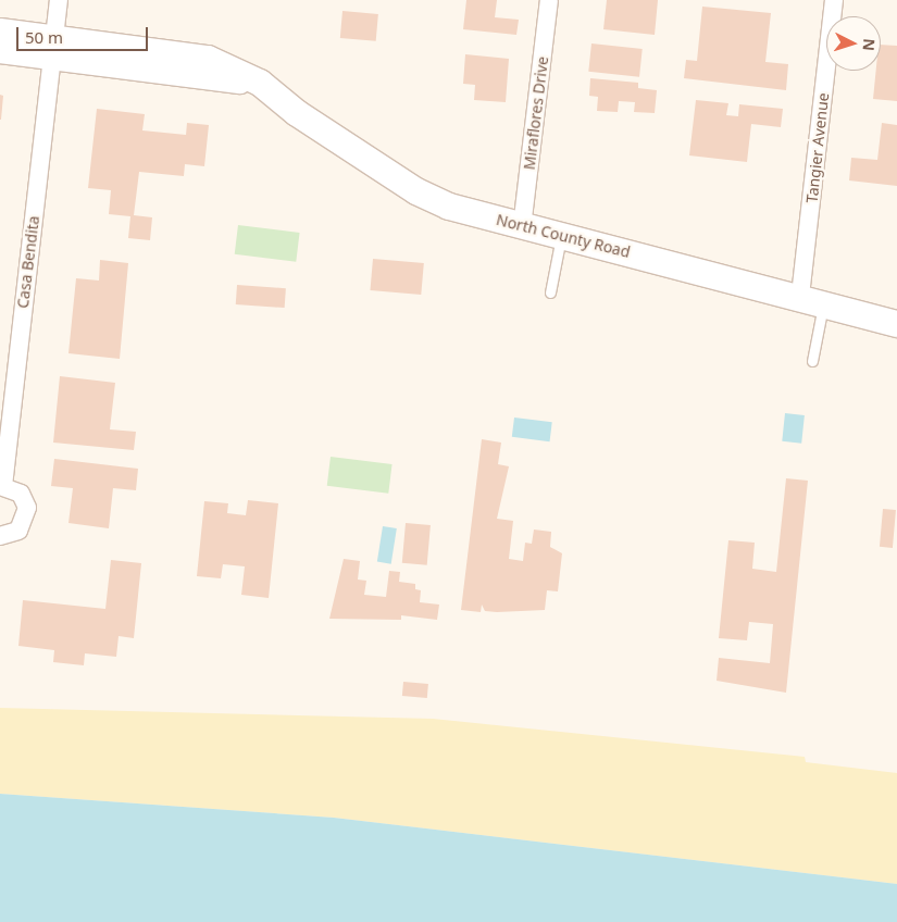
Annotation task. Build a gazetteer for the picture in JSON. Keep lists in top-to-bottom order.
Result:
{
  "streets": {
    "street": [
      "Miraflores Drive",
      "Tangier Avenue",
      "North County Road",
      "Casa Bendita"
    ]
  },
  "crossings": [
    ["Miraflores Drive", "North County Road"],
    ["Tangier Avenue", "North County Road"],
    ["North County Road", "Casa Bendita"]
  ],
  "scale_bar": "50 m",
  "north": "right"
}
